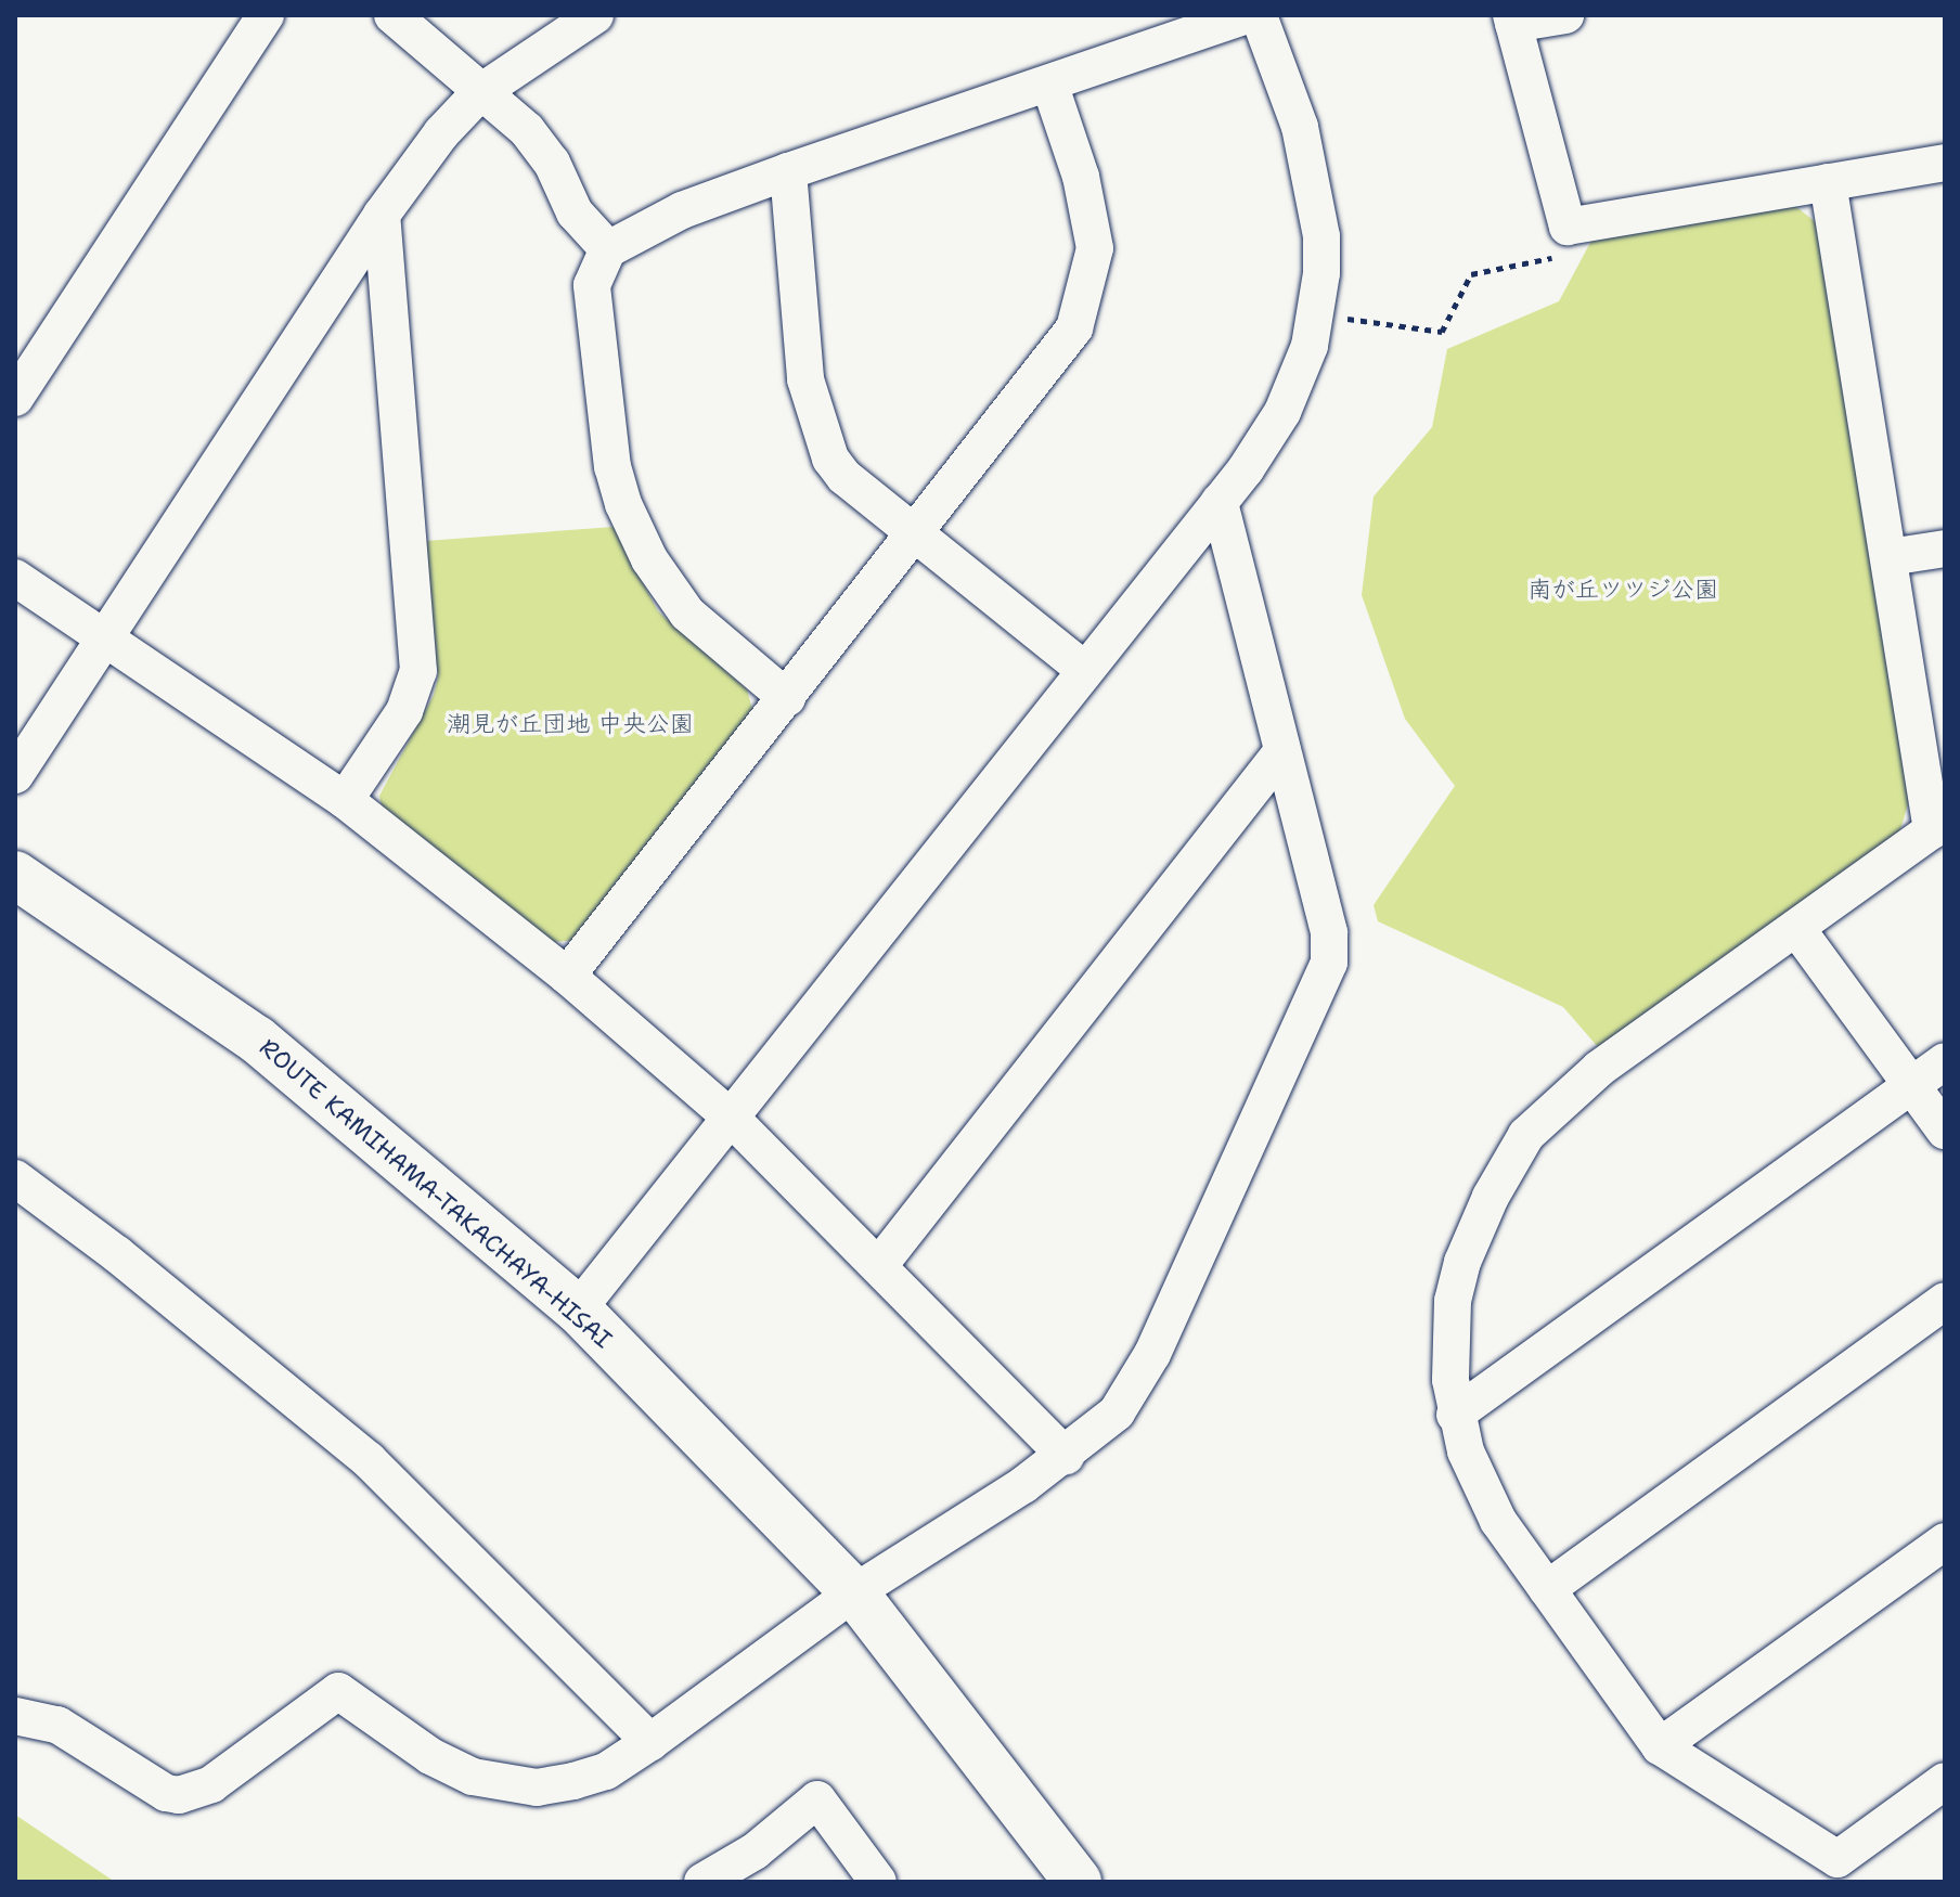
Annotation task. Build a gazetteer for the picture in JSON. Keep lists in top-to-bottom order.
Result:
{
  "streets": {
    "main road": ["ROUTE KAMIHAMA-TAKACHAYA-HISAI"]
  },
  "parks": ["南が丘ツツジ公園", "潮見が丘団地 中央公園"]
}
